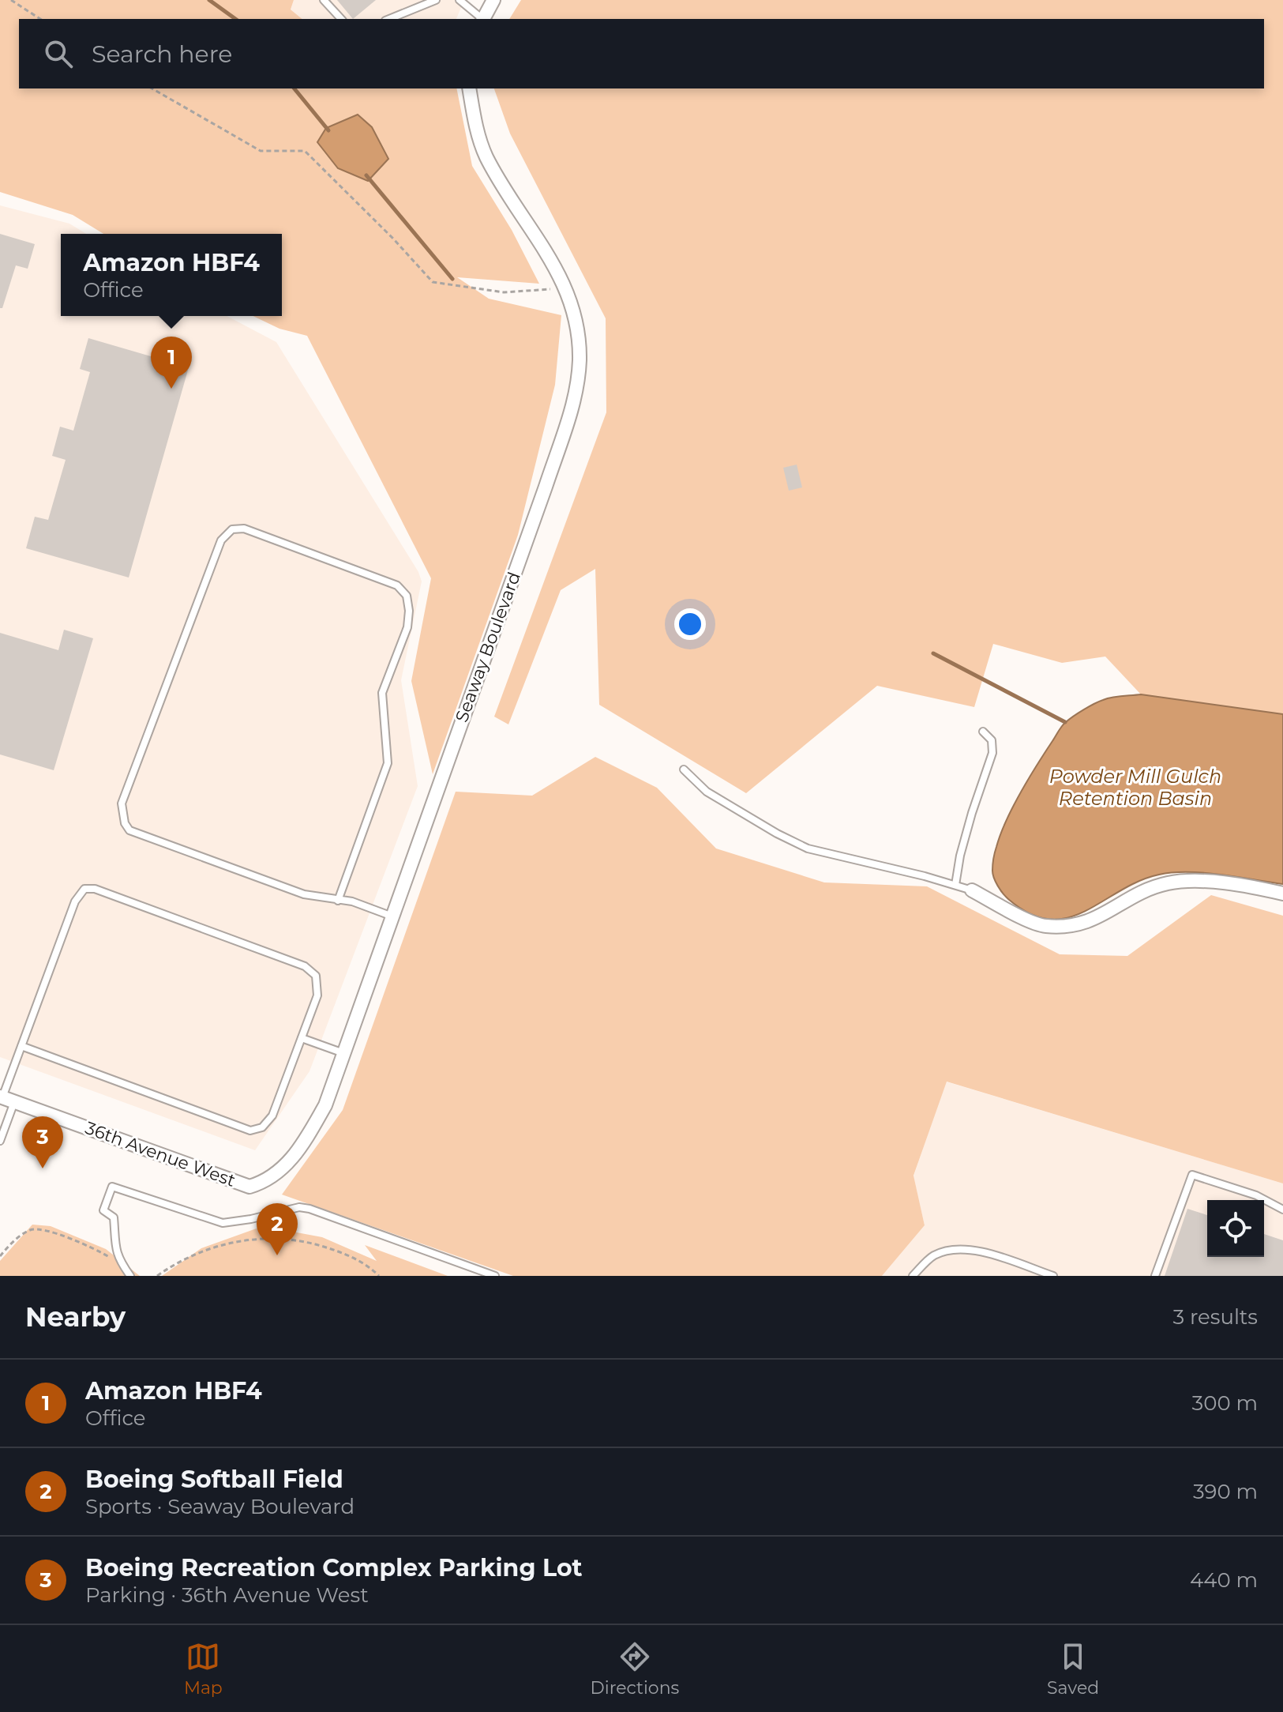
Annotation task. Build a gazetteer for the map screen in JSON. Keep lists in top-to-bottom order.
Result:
{
  "streets": {
    "street": ["Seaway Boulevard", "36th Avenue West"]
  },
  "crossings": [
    ["Seaway Boulevard", "36th Avenue West"]
  ],
  "water": ["Powder Mill Gulch Retention Basin"],
  "page": {
    "search": "Search here",
    "popup": ["Amazon HBF4", "Office"],
    "pins": ["1", "3", "2"],
    "heading": ["Nearby", "3 results"],
    "list": [
      {
        "mark": "1",
        "name": "Amazon HBF4",
        "note": "Office",
        "value": "300 m"
      },
      {
        "mark": "2",
        "name": "Boeing Softball Field",
        "note": "Sports · Seaway Boulevard",
        "value": "390 m"
      },
      {
        "mark": "3",
        "name": "Boeing Recreation Complex Parking Lot",
        "note": "Parking · 36th Avenue West",
        "value": "440 m"
      }
    ],
    "nav": ["Map", "Directions", "Saved"]
  }
}
